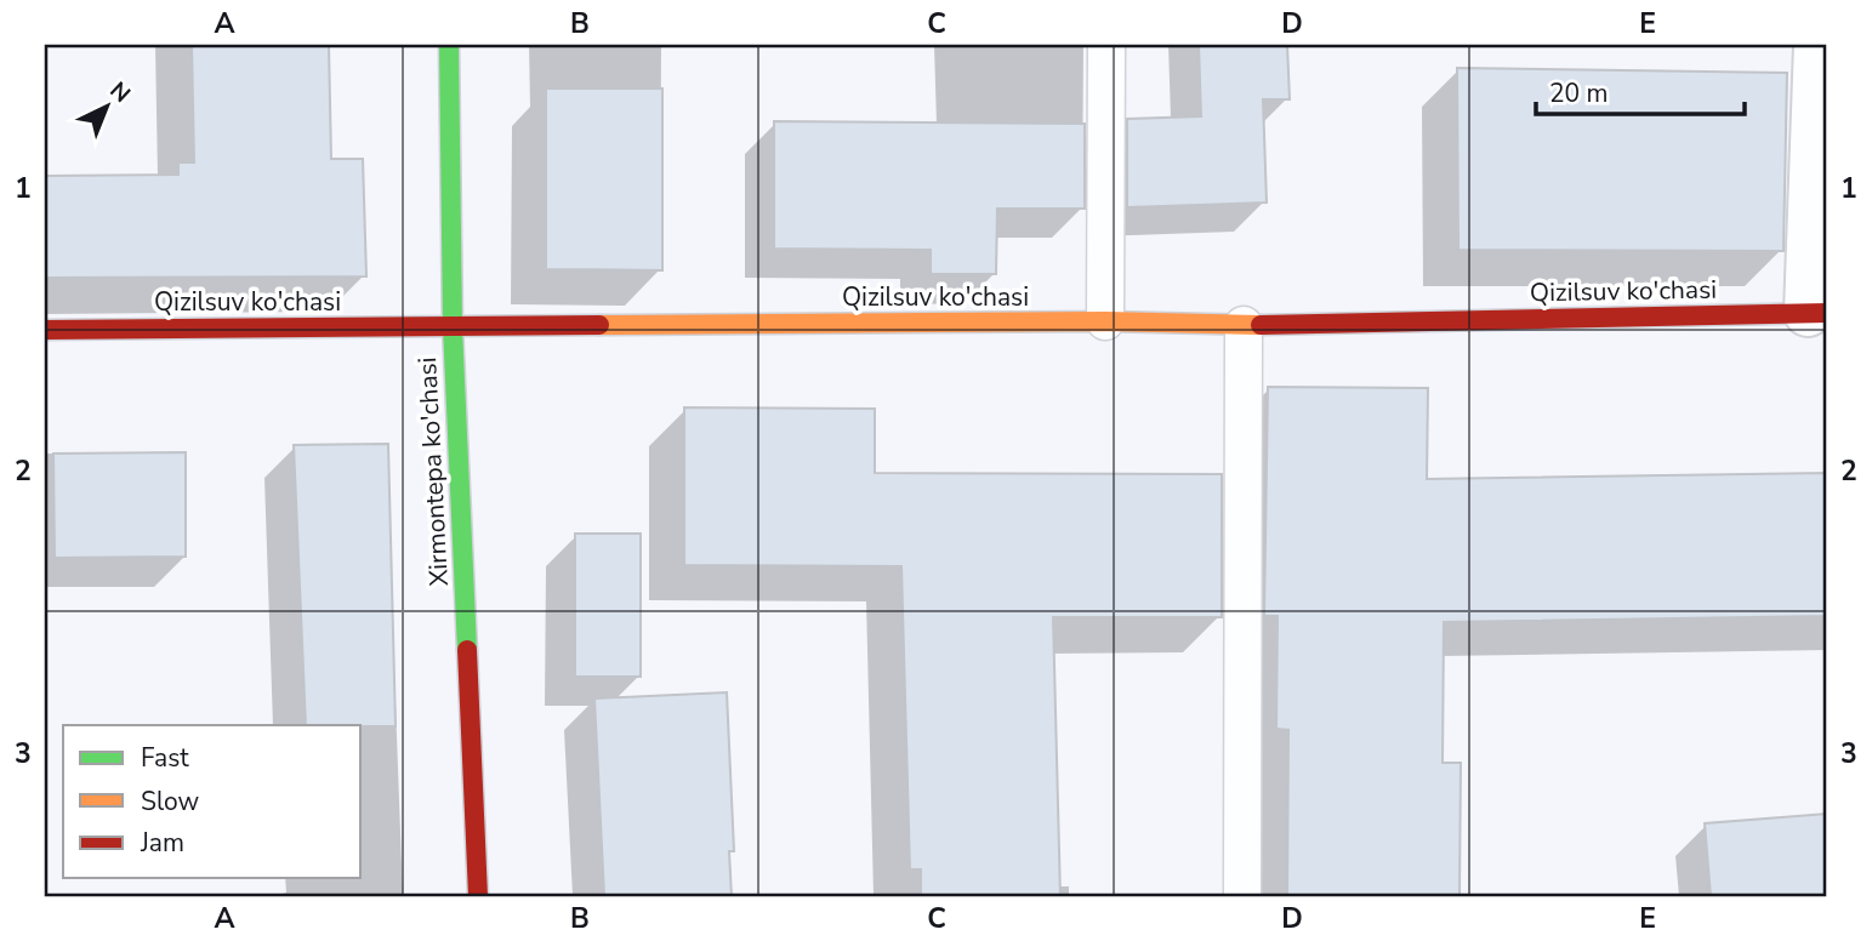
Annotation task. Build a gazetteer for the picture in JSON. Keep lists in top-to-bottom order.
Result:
{
  "streets": {
    "street": ["Qizilsuv ko'chasi", "Xirmontepa ko'chasi"]
  },
  "crossings": [
    ["Qizilsuv ko'chasi", "Xirmontepa ko'chasi"]
  ],
  "legend": ["Fast", "Slow", "Jam"],
  "scale_bar": "20 m",
  "north": "top right",
  "grid": {
    "columns": [
      "A",
      "B",
      "C",
      "D",
      "E"
    ],
    "rows": ["1", "2", "3"]
  }
}
